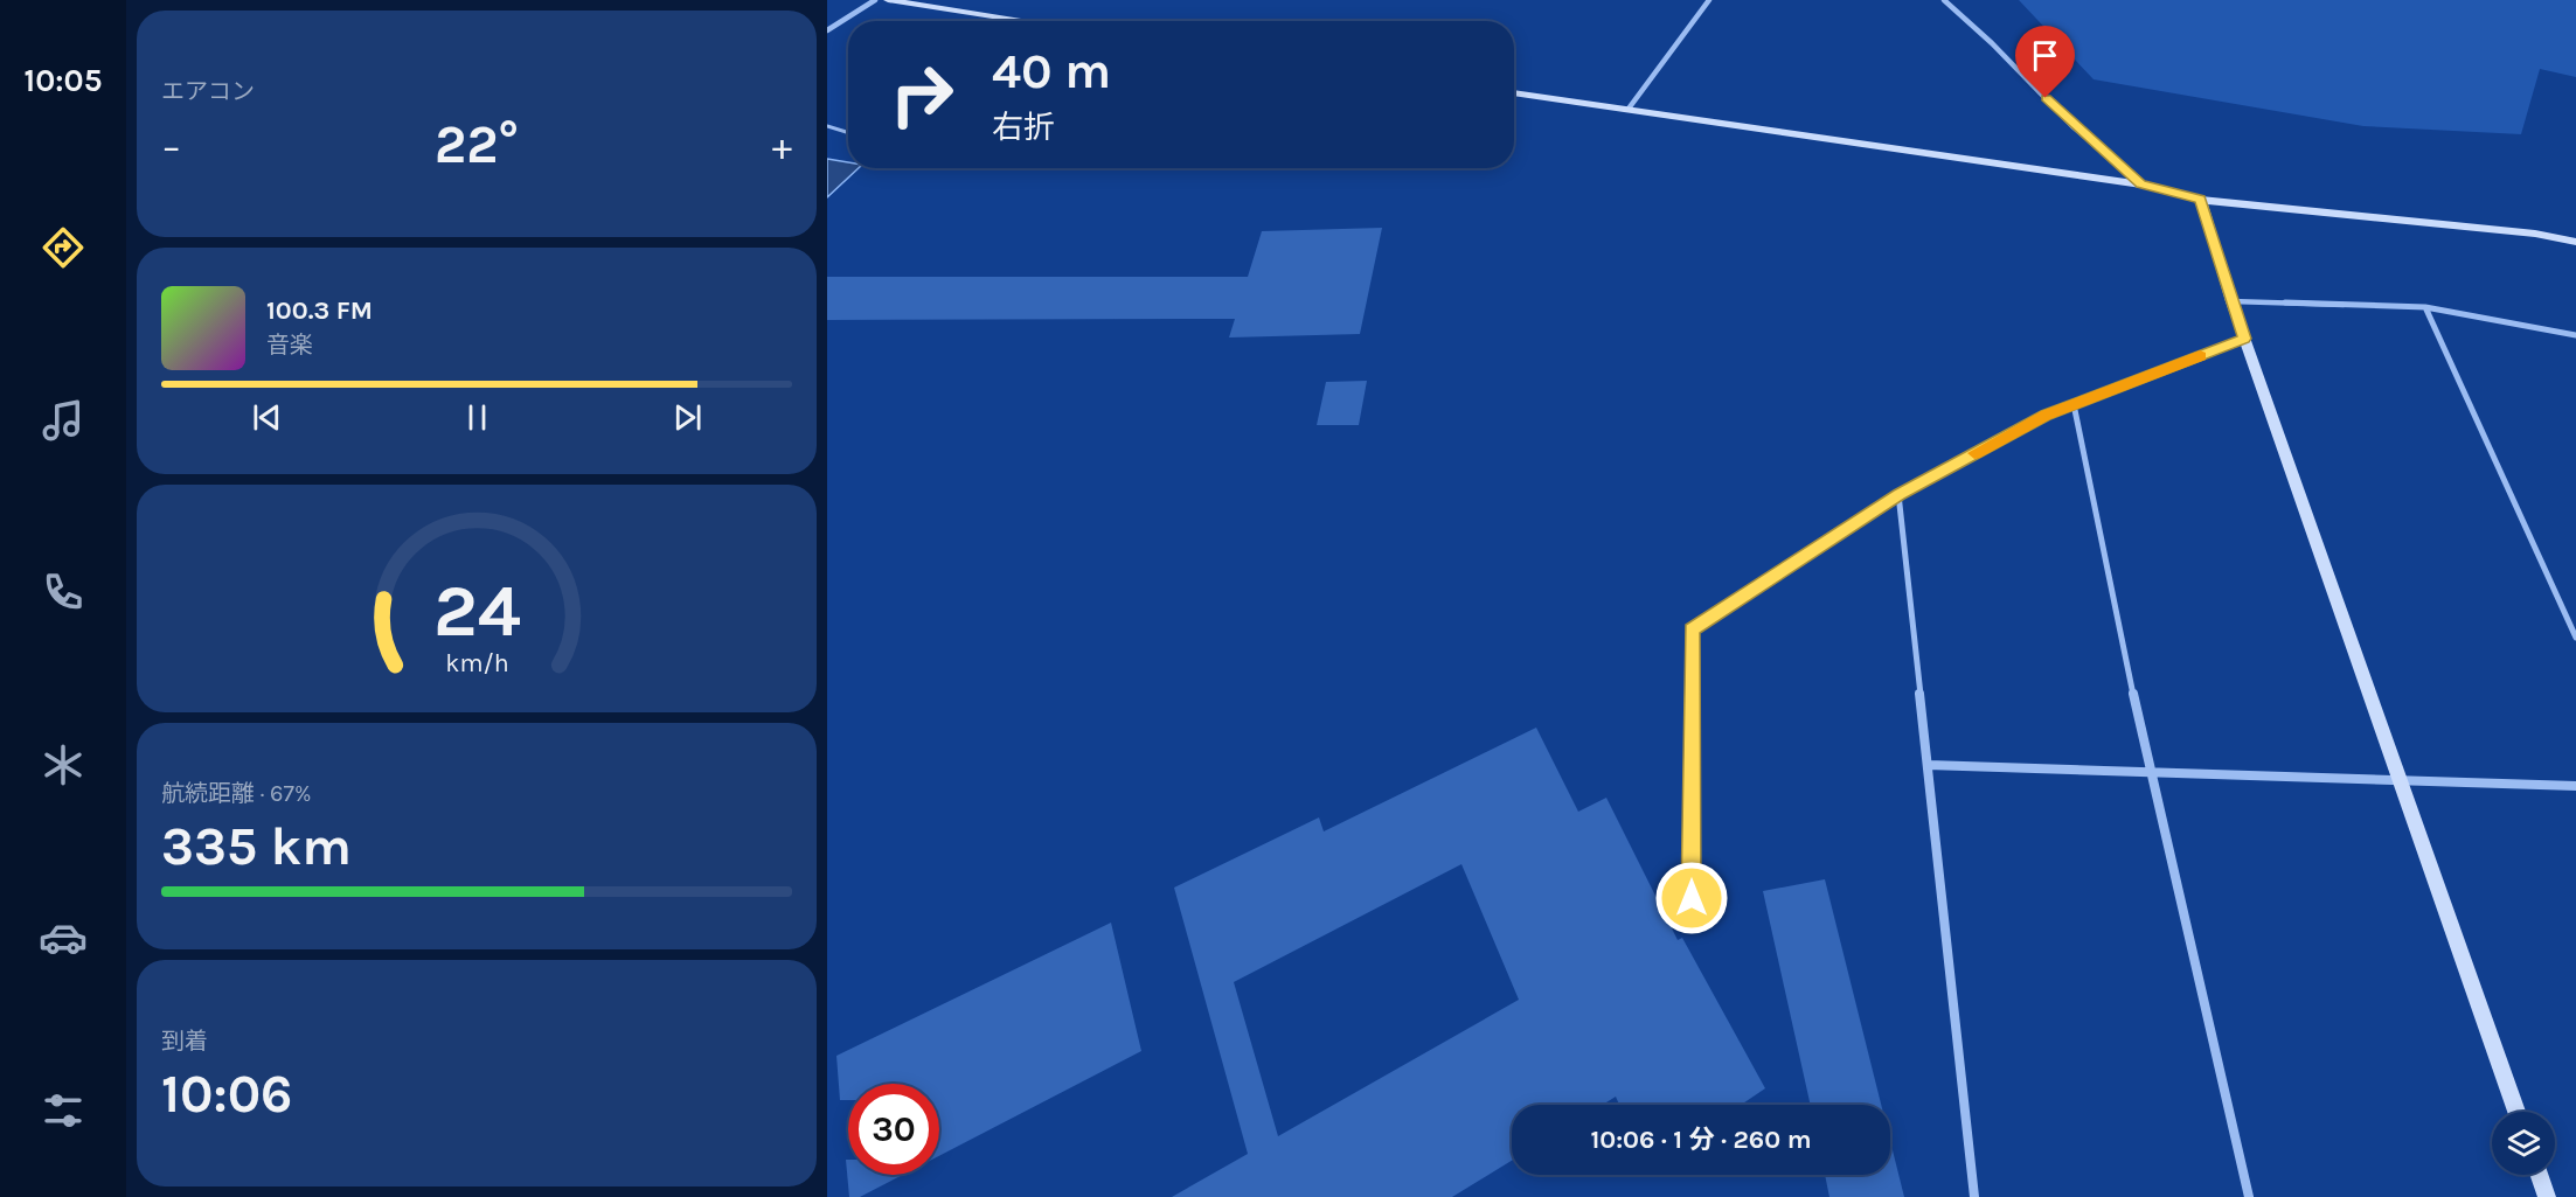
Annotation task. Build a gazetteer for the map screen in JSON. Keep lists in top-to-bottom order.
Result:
{
  "page": {
    "tabs": "10:05",
    "tile": [
      "エアコン",
      ["航続距離 · 67%", "335 km"],
      ["到着", "10:06"]
    ],
    "turn": ["40 m", "右折"],
    "heat": ["−", "22°", "+"],
    "song": ["100.3 FM", "音楽"],
    "limit": "30",
    "trip": "10:06 · 1 分 · 260 m",
    "gauge": ["24", "km/h"]
  }
}
